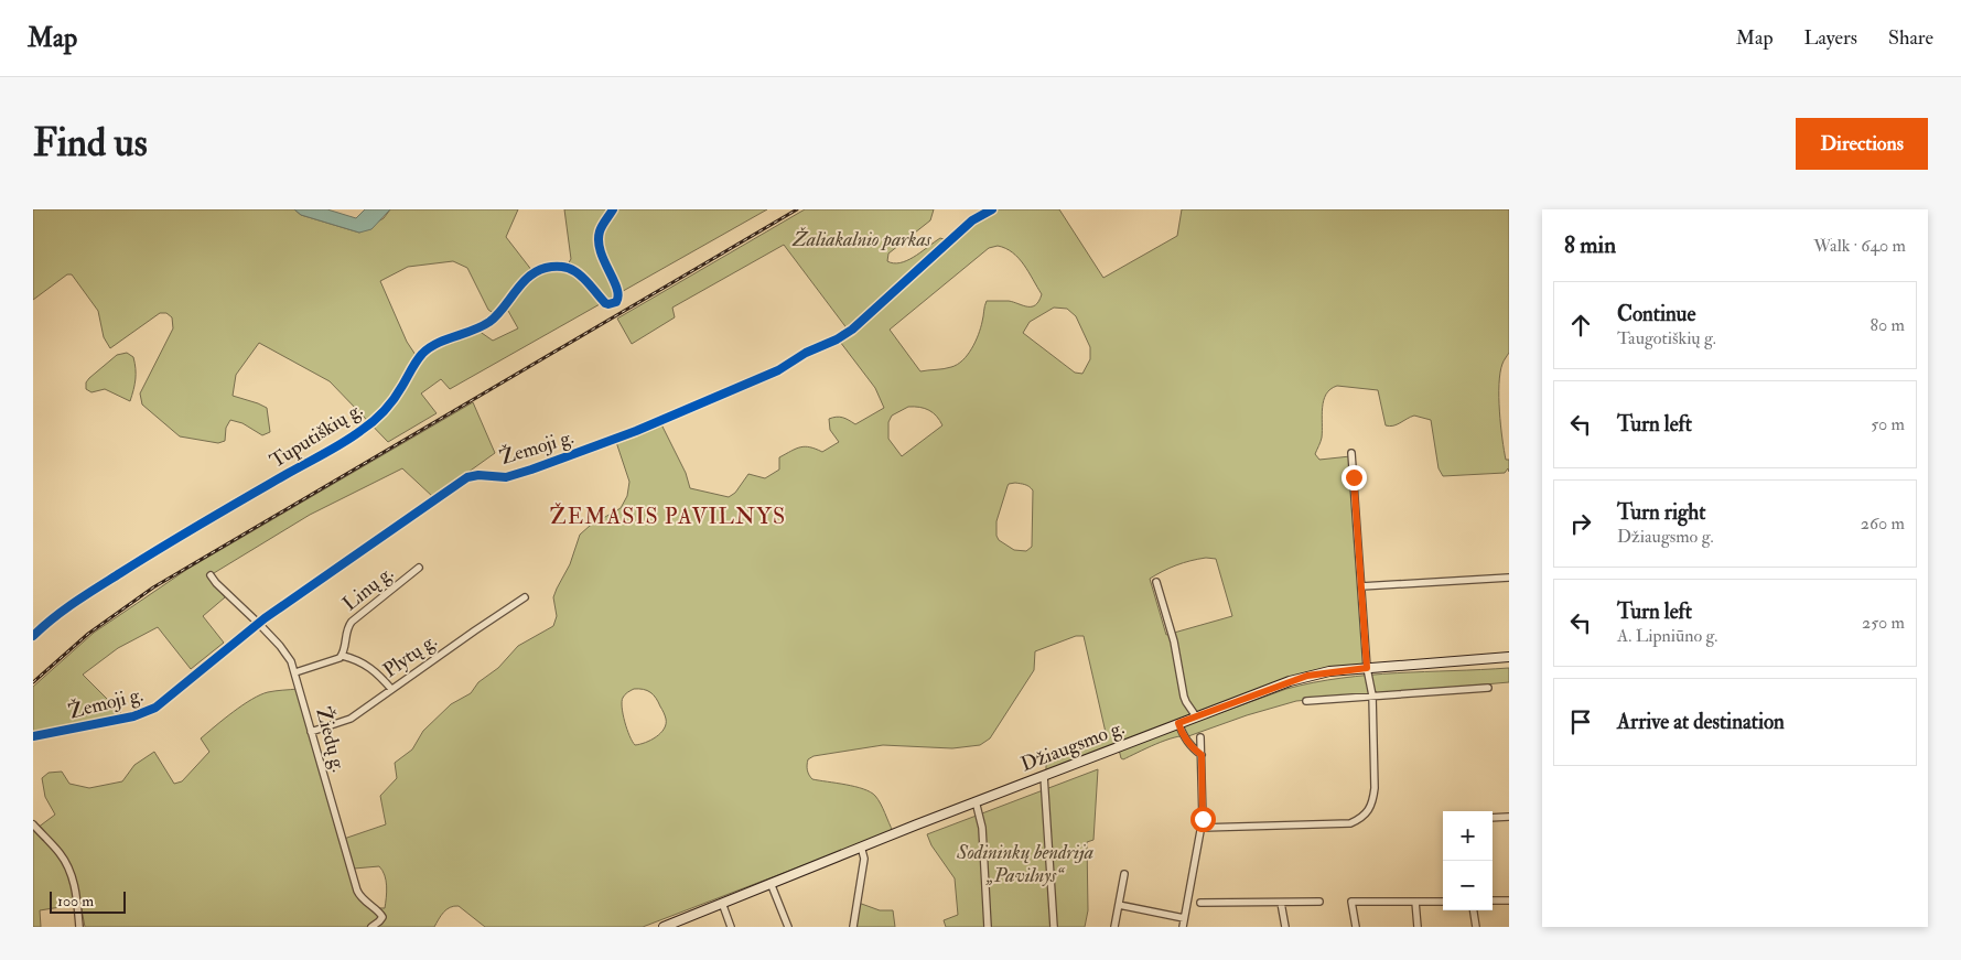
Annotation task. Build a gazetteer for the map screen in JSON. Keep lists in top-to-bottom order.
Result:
{
  "streets": {
    "street": [
      "Tuputiškių g.",
      "Žemoji g.",
      "Linų g.",
      "Plytų g.",
      "Žiedų g.",
      "Džiaugsmo g."
    ]
  },
  "crossings": [
    ["Žemoji g.", "Žiedų g."],
    ["Plytų g.", "Žiedų g."]
  ],
  "districts": ["ŽEMASIS PAVILNYS"],
  "parks": ["Žaliakalnio parkas", "Sodininkų bendrija „Pavilnys“"],
  "scale_bar": "100 m",
  "page": {
    "header": "Map",
    "nav": ["Map", "Layers", "Share"],
    "buttons": "Directions",
    "title": "Find us",
    "heading": ["8 min", "Walk · 640 m"],
    "list": [
      ["Continue", "Taugotiškių g.", "80 m"],
      ["Turn left", "50 m"],
      ["Turn right", "Džiaugsmo g.", "260 m"],
      ["Turn left", "A. Lipniūno g.", "250 m"],
      "Arrive at destination"
    ],
    "map_buttons": ["+", "−"],
    "scale": "100 m"
  }
}
